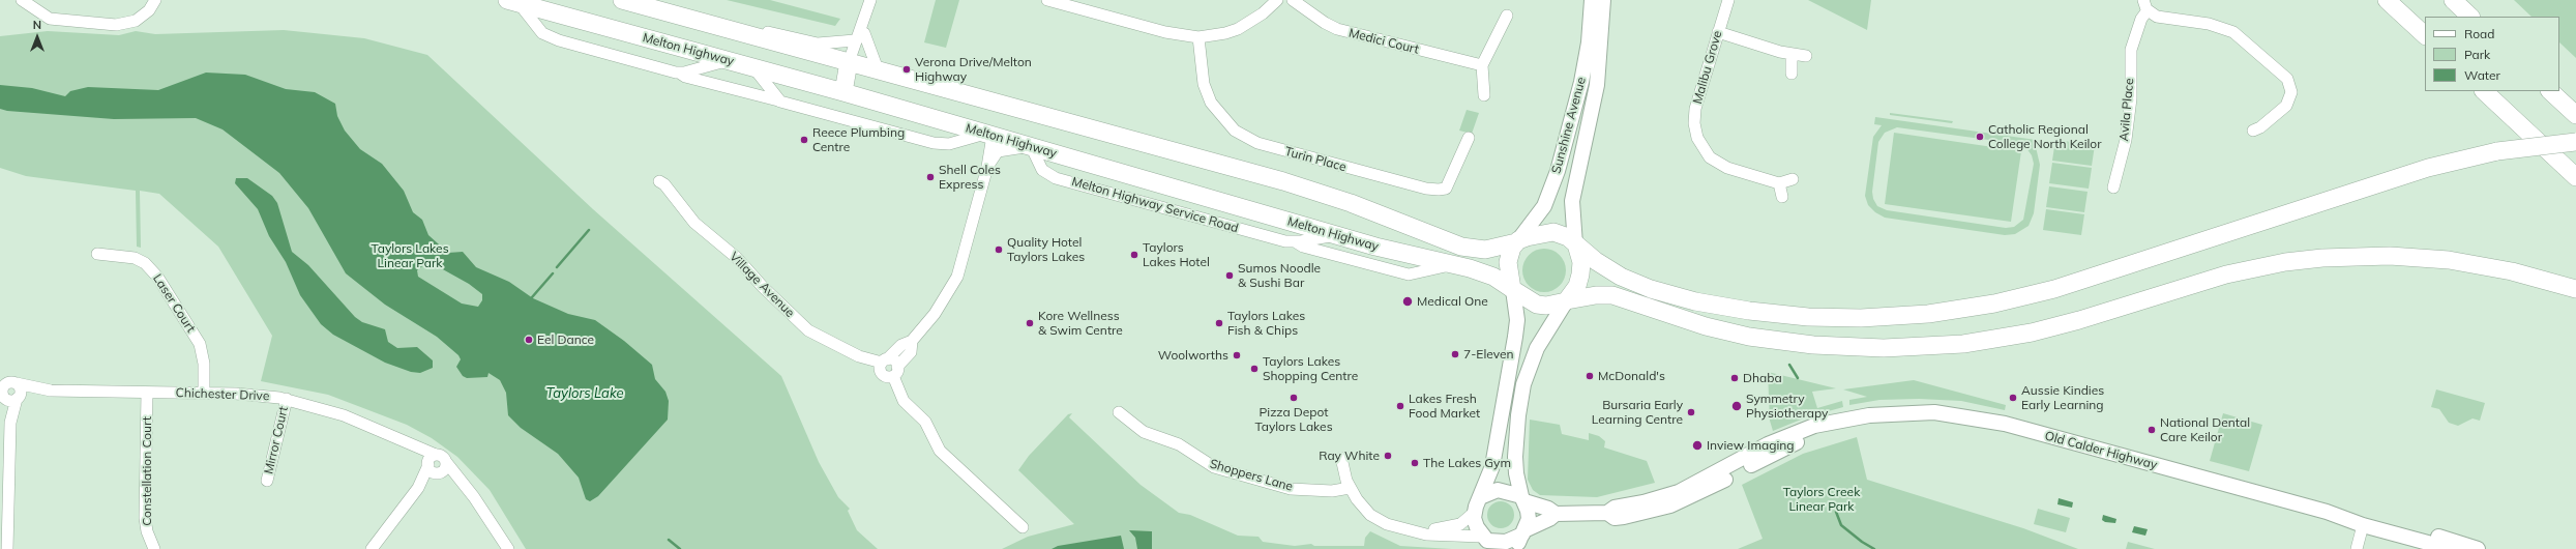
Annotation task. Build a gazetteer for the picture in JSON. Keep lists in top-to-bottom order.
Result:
{
  "streets": {
    "highway": ["Melton Highway"],
    "main road": ["Sunshine Avenue", "Old Calder Highway"],
    "street": [
      "Medici Court",
      "Malibu Grove",
      "Avila Place",
      "Turin Place",
      "Melton Highway Service Road",
      "Village Avenue",
      "Laser Court",
      "Chichester Drive",
      "Mirror Court",
      "Constellation Court",
      "Shoppers Lane"
    ]
  },
  "crossings": [
    ["Melton Highway", "Sunshine Avenue"],
    ["Melton Highway", "Melton Highway Service Road"],
    ["Laser Court", "Chichester Drive"],
    ["Chichester Drive", "Mirror Court"],
    ["Chichester Drive", "Constellation Court"]
  ],
  "water": ["Taylors Lake"],
  "parks": ["Taylors Lakes Linear Park", "Taylors Creek Linear Park"],
  "places": [
    "Verona Drive/Melton Highway",
    "Catholic Regional College North Keilor",
    "Reece Plumbing Centre",
    "Shell Coles Express",
    "Quality Hotel Taylors Lakes",
    "Taylors Lakes Hotel",
    "Sumos Noodle & Sushi Bar",
    "Medical One",
    "Kore Wellness & Swim Centre",
    "Taylors Lakes Fish & Chips",
    "Eel Dance",
    "7-Eleven",
    "Woolworths",
    "Taylors Lakes Shopping Centre",
    "McDonald's",
    "Dhaba",
    "Pizza Depot Taylors Lakes",
    "Aussie Kindies Early Learning",
    "Lakes Fresh Food Market",
    "Symmetry Physiotherapy",
    "Bursaria Early Learning Centre",
    "National Dental Care Keilor",
    "Inview Imaging",
    "Ray White",
    "The Lakes Gym"
  ],
  "legend": ["Road", "Park", "Water"],
  "north": "top"
}
